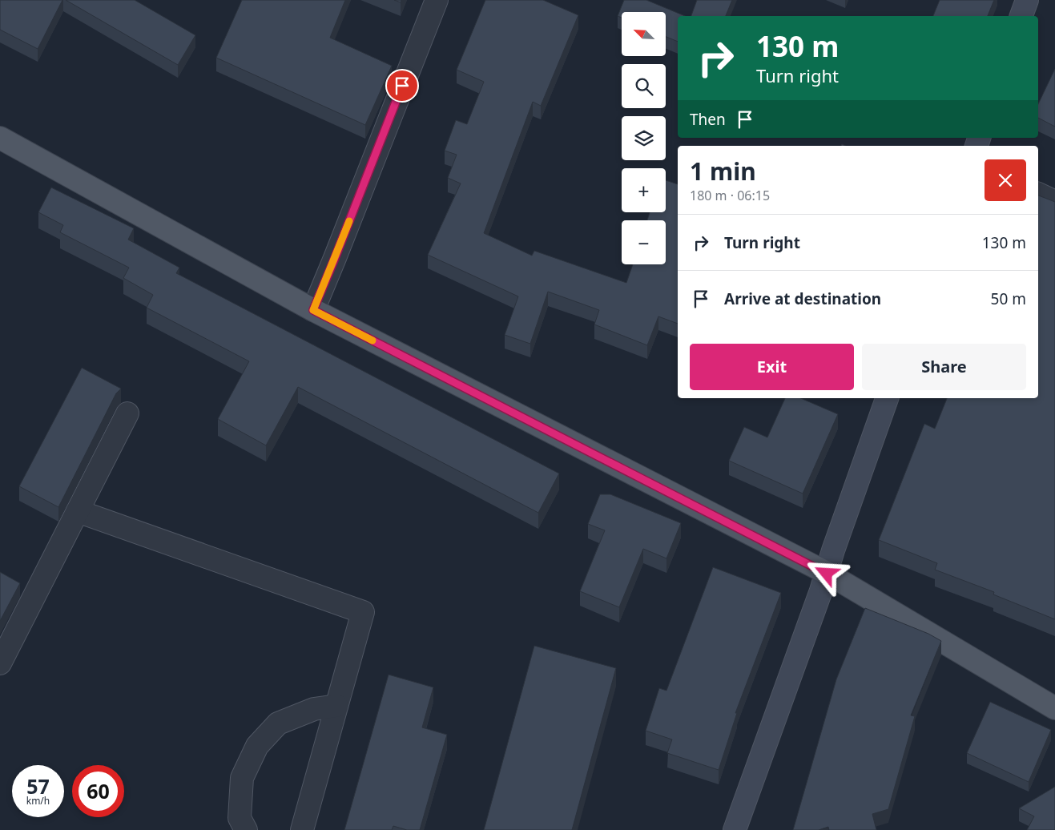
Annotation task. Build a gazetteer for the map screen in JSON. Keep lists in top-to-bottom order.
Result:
{
  "north": "top left",
  "page": {
    "map_buttons": ["+", "−"],
    "turn": ["130 m", "Turn right"],
    "then": "Then",
    "heading": ["1 min", "180 m · 06:15"],
    "list": [
      {
        "name": "Turn right",
        "value": "130 m"
      },
      {
        "name": "Arrive at destination",
        "value": "50 m"
      }
    ],
    "buttons": ["Exit", "Share"],
    "speed": "57 km/h",
    "limit": "60"
  }
}
